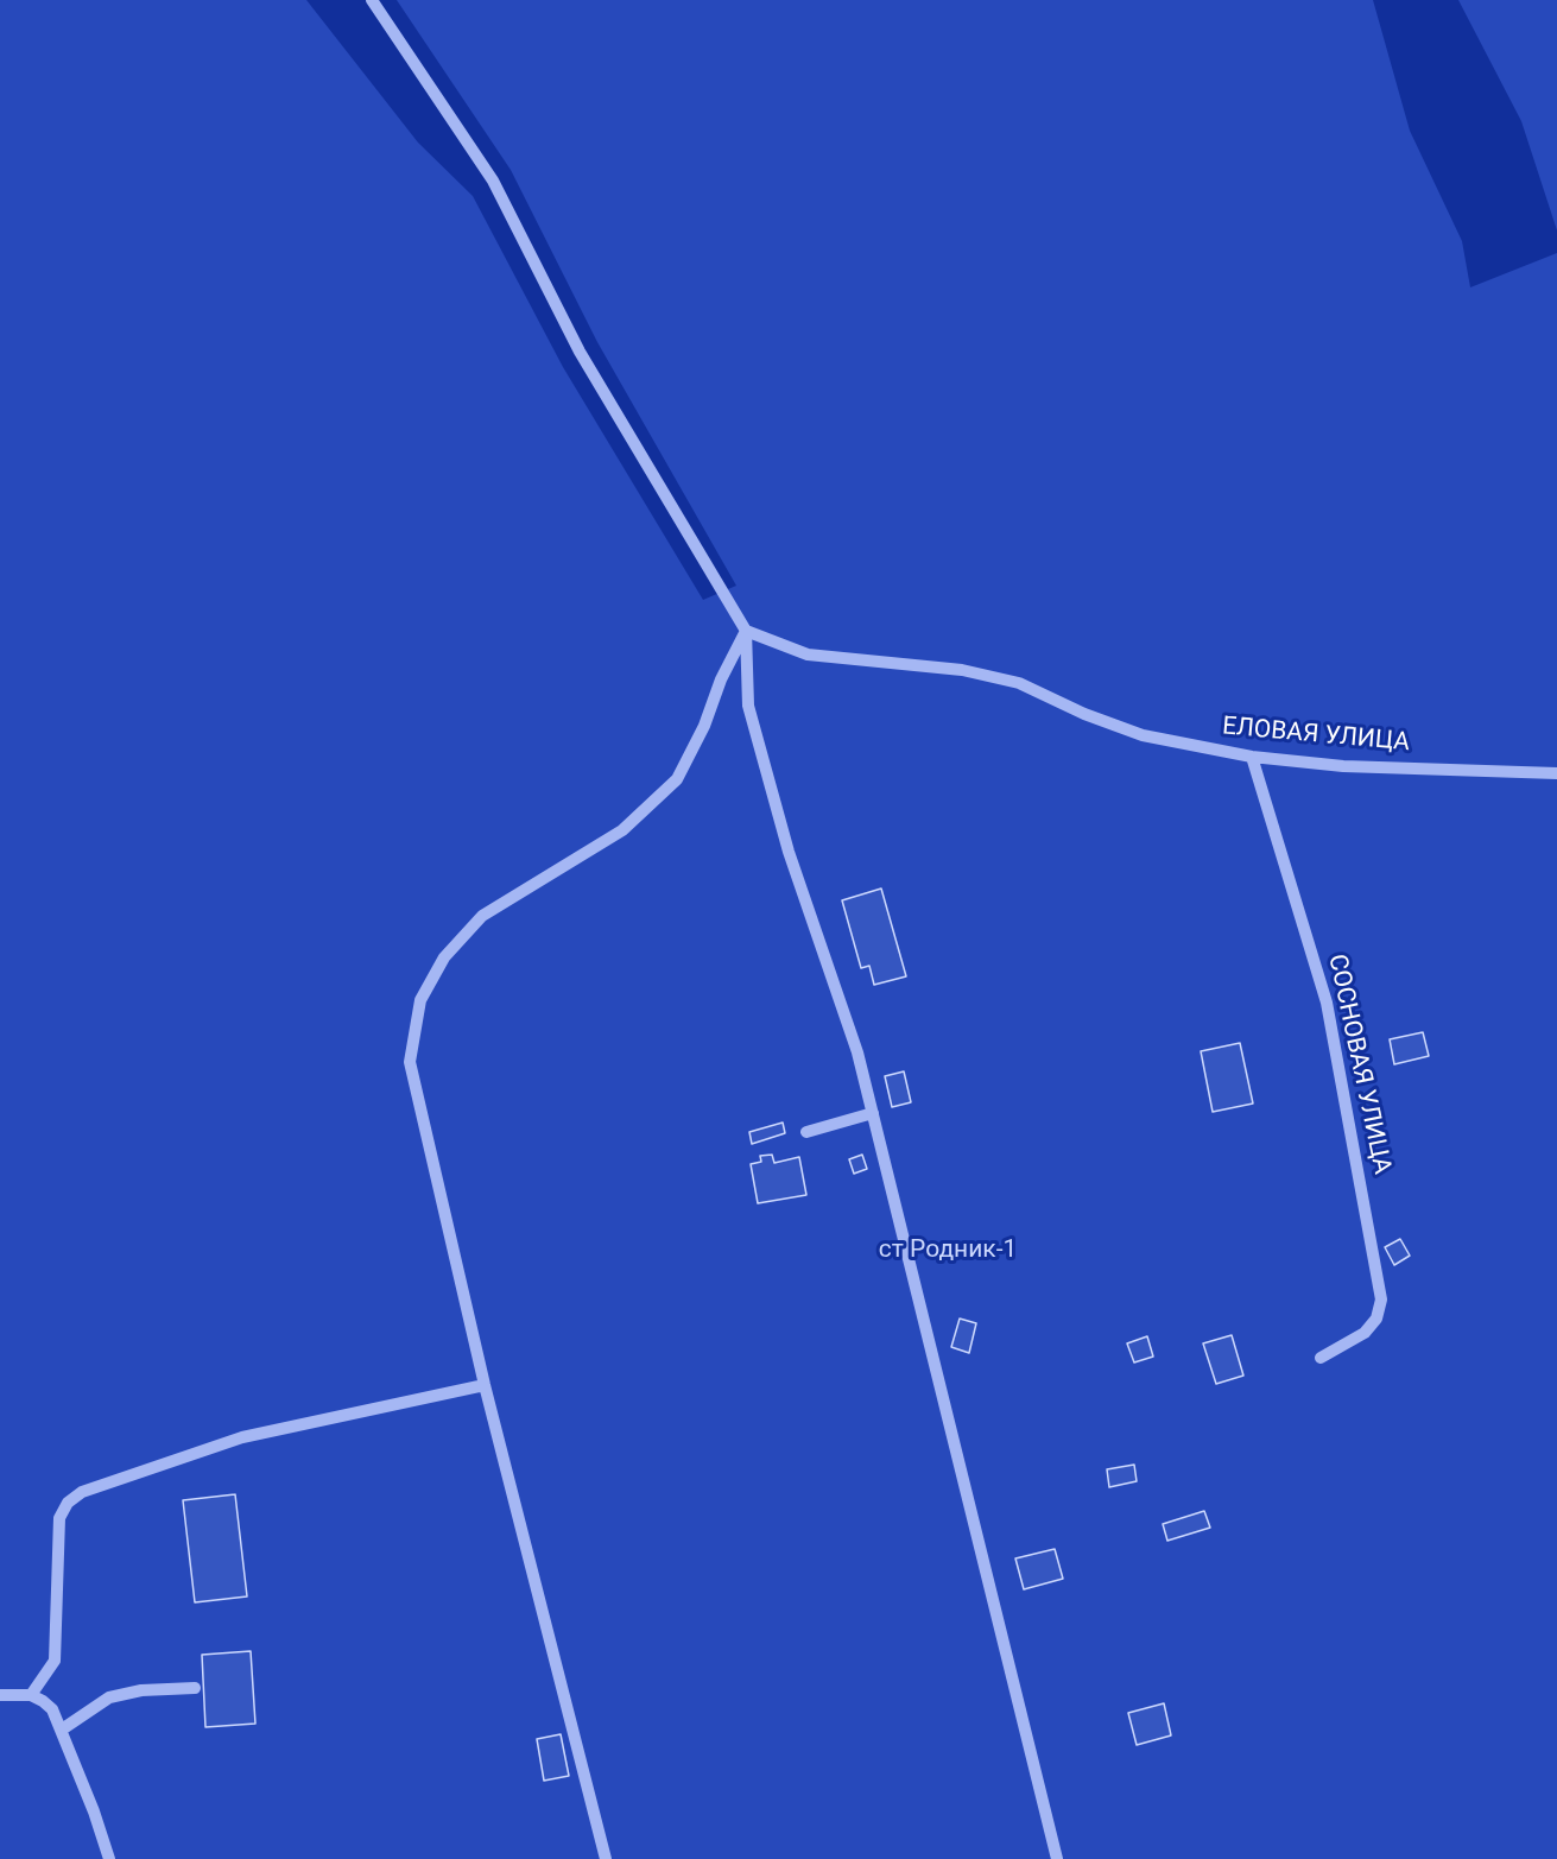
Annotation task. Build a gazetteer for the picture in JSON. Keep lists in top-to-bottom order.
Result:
{
  "streets": {
    "street": ["ЕЛОВАЯ УЛИЦА", "СОСНОВАЯ УЛИЦА"]
  },
  "crossings": [
    ["ЕЛОВАЯ УЛИЦА", "СОСНОВАЯ УЛИЦА"]
  ],
  "parks": ["ст Родник-1"]
}
